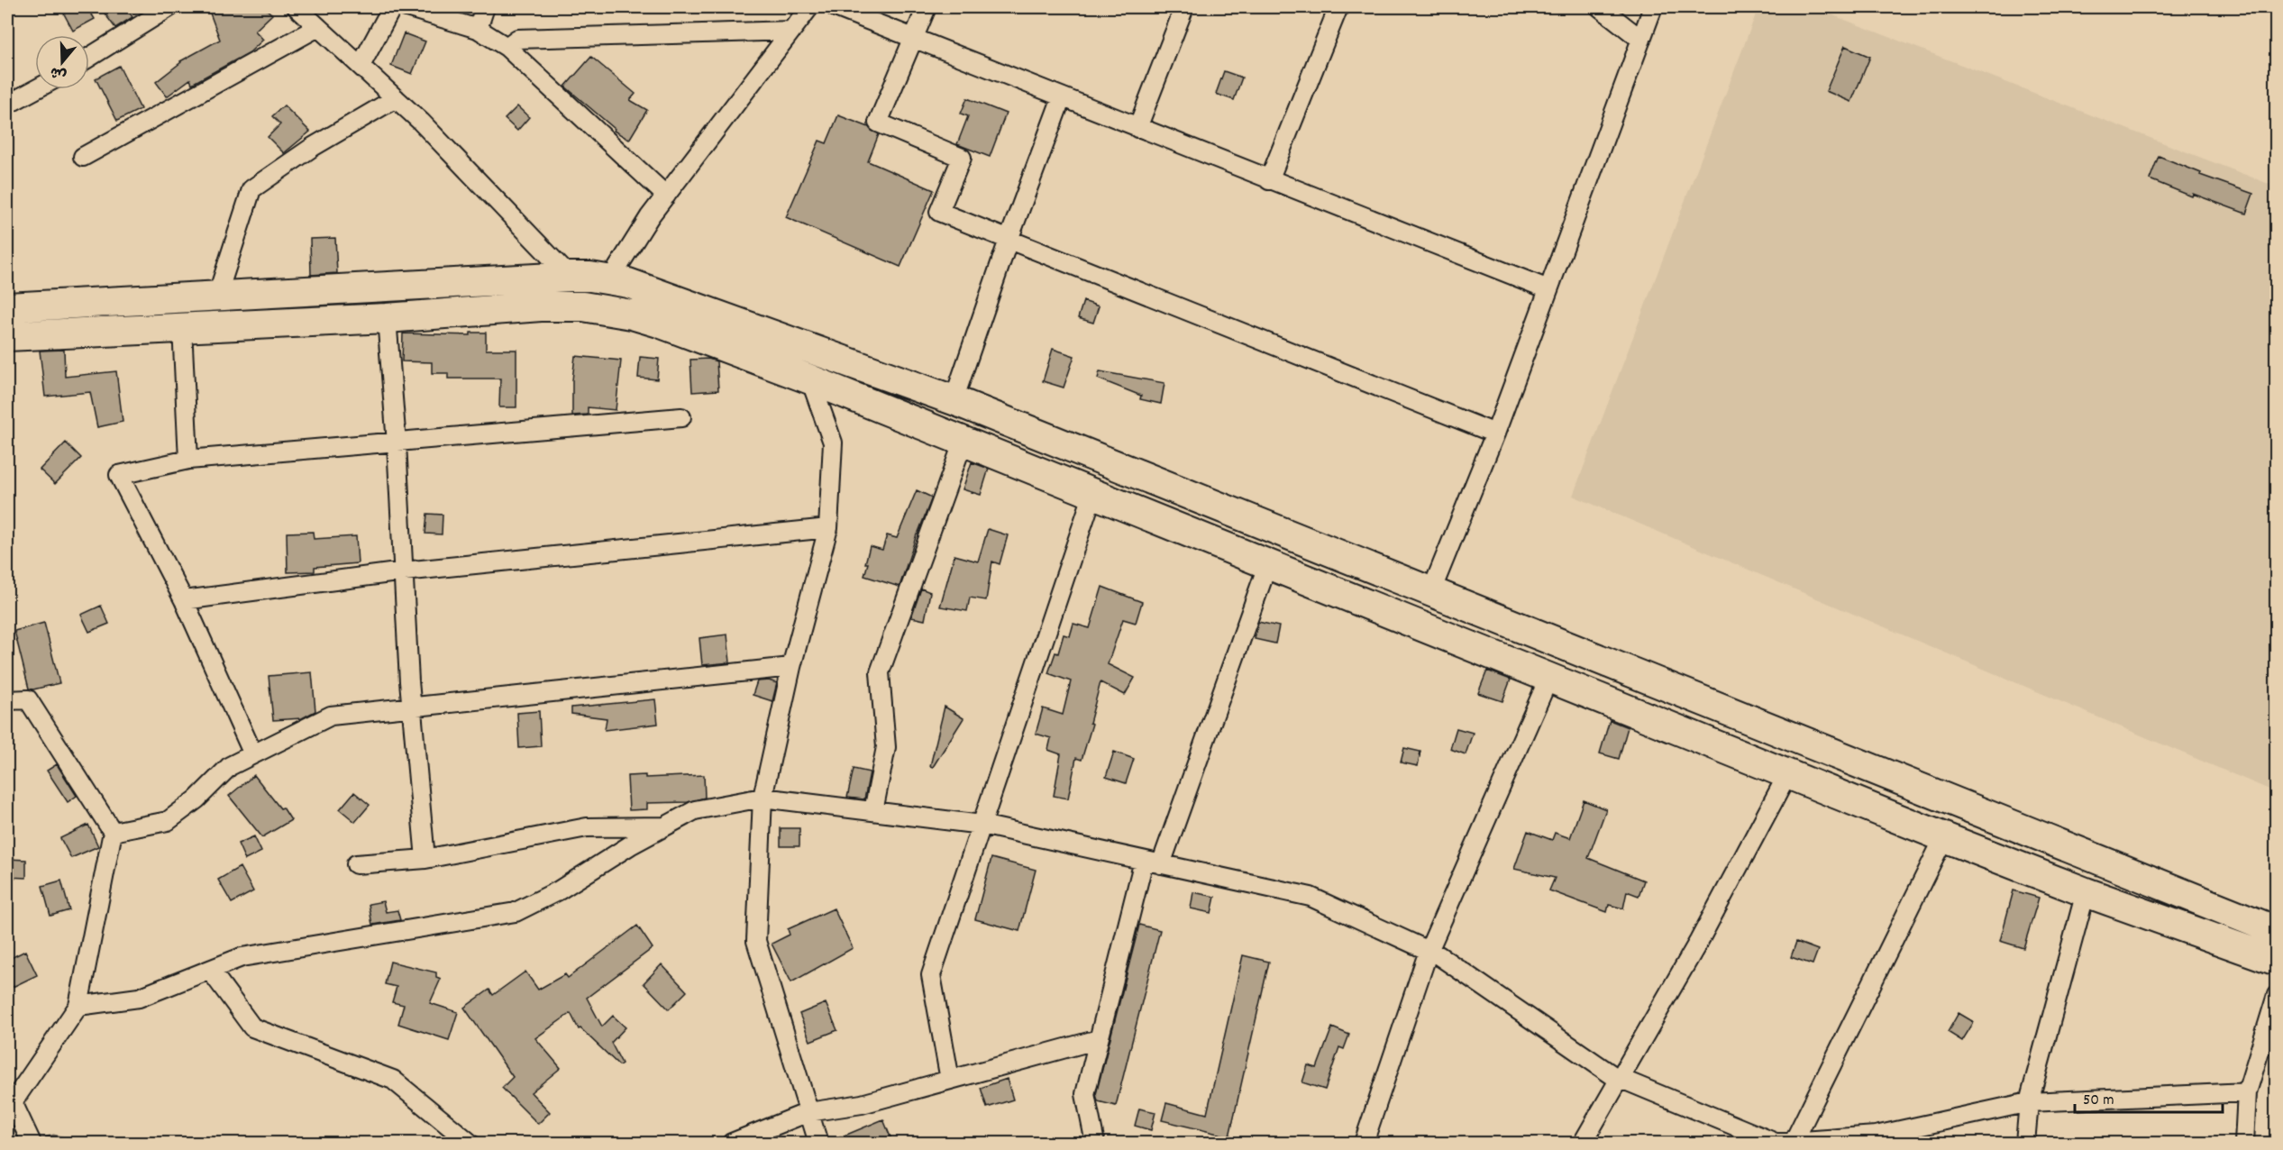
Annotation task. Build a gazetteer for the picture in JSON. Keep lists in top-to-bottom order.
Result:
{
  "scale_bar": "50 m",
  "north": "bottom"
}
